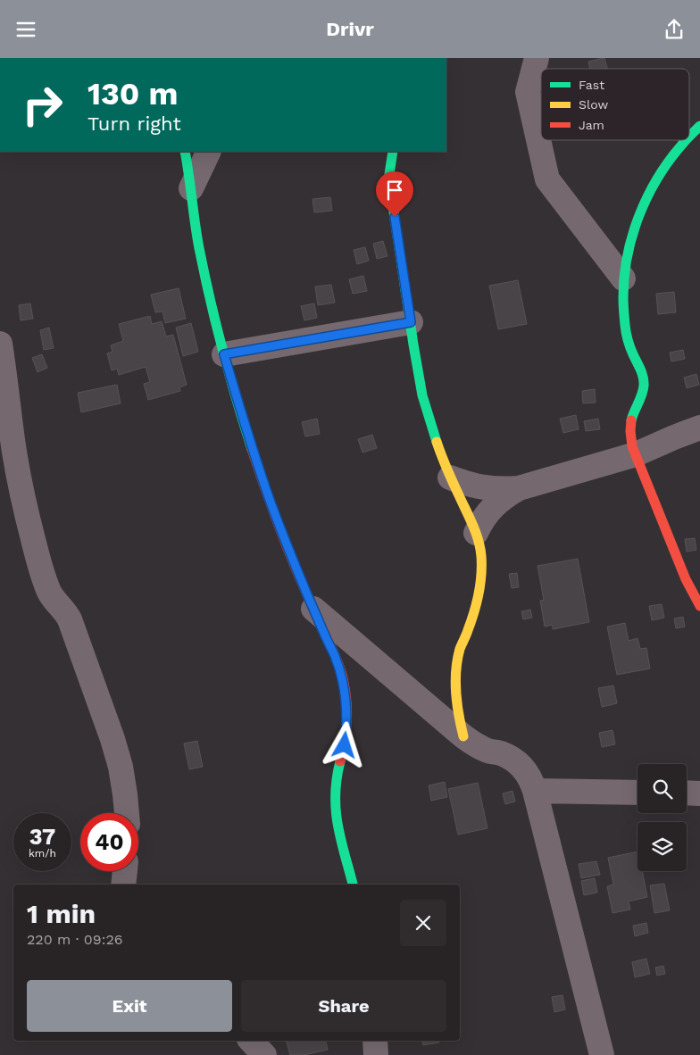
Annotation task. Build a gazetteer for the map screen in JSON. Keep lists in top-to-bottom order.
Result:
{
  "legend": ["Fast", "Slow", "Jam"],
  "page": {
    "header": "Drivr",
    "turn": ["130 m", "Turn right"],
    "speed": "37 km/h",
    "limit": "40",
    "heading": ["1 min", "220 m · 09:26"],
    "buttons": ["Exit", "Share"]
  }
}
